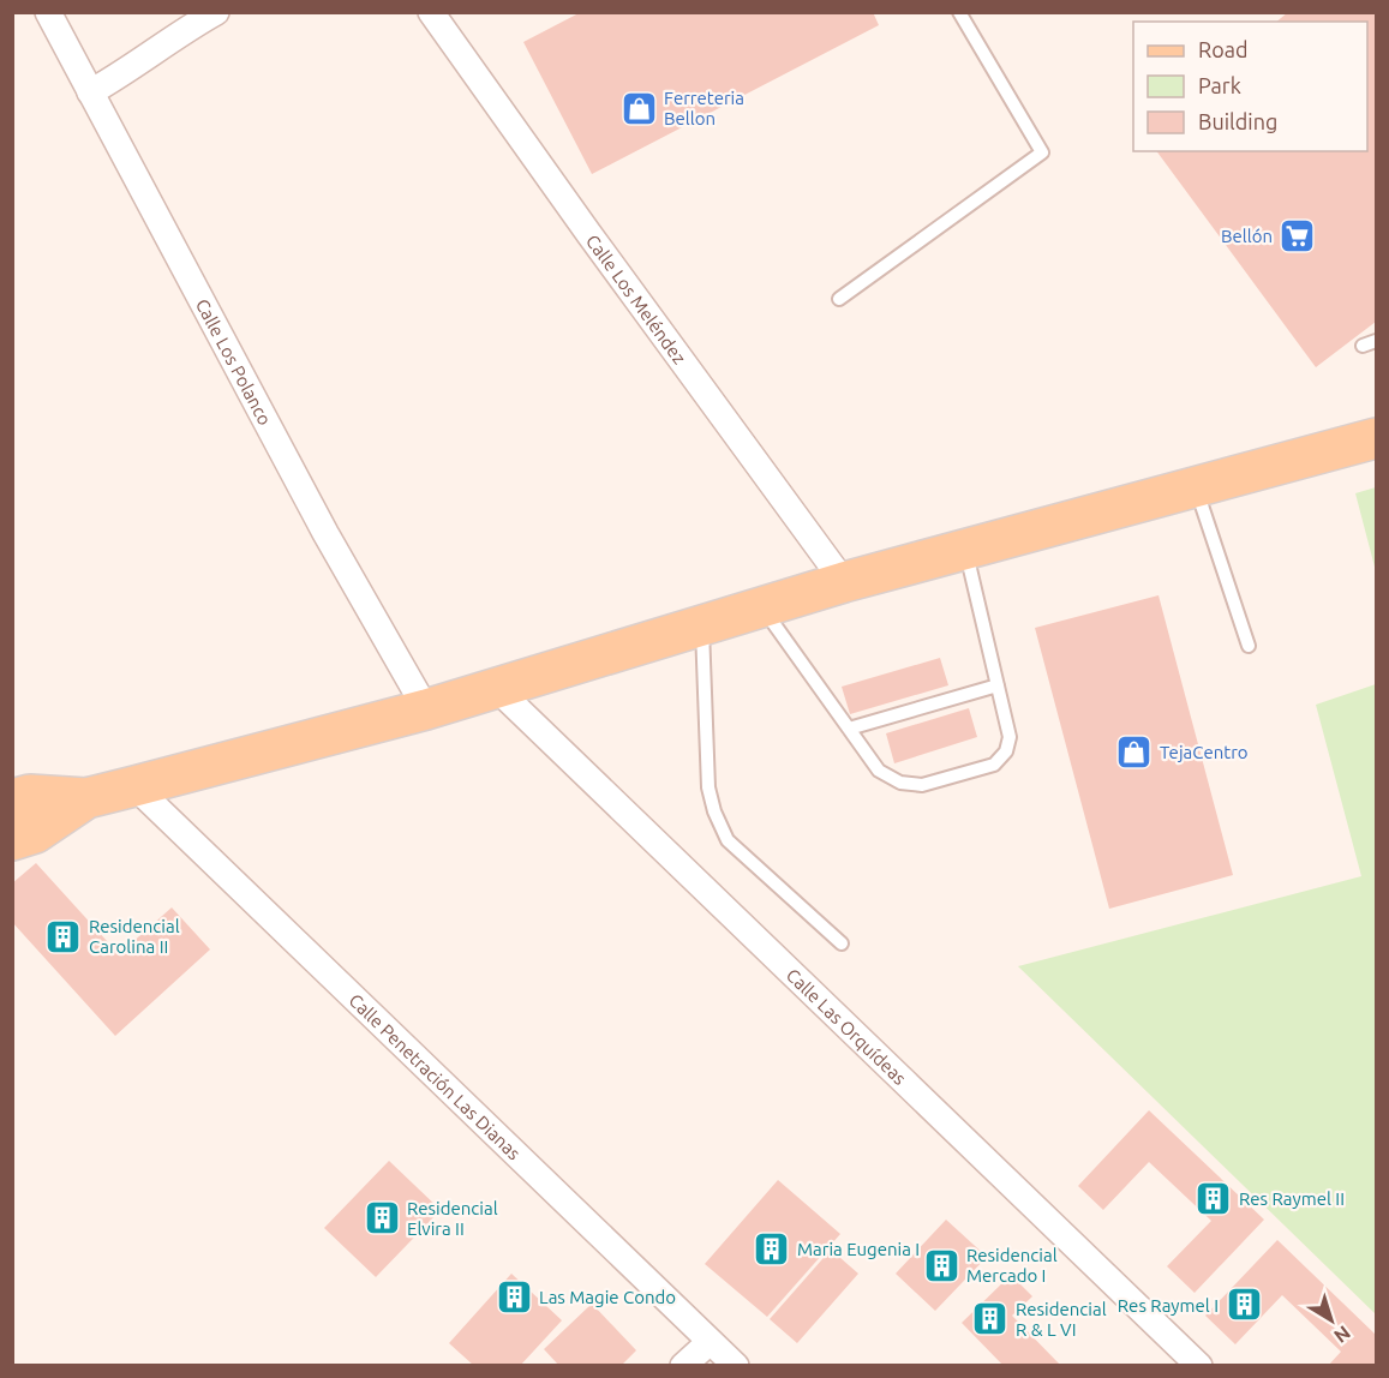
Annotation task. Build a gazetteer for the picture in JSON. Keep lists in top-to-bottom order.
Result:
{
  "streets": {
    "street": [
      "Calle Los Meléndez",
      "Calle Los Polanco",
      "Calle Las Orquídeas",
      "Calle Penetración Las Dianas"
    ]
  },
  "places": {
    "shop": ["Ferreteria Bellon", "TejaCentro"],
    "supermarket": ["Bellón"],
    "building": [
      "Residencial Carolina II",
      "Res Raymel II",
      "Residencial Elvira II",
      "Maria Eugenia I",
      "Residencial Mercado I",
      "Las Magie Condo",
      "Res Raymel I",
      "Residencial R & L VI"
    ]
  },
  "legend": ["Road", "Park", "Building"],
  "north": "bottom right"
}
